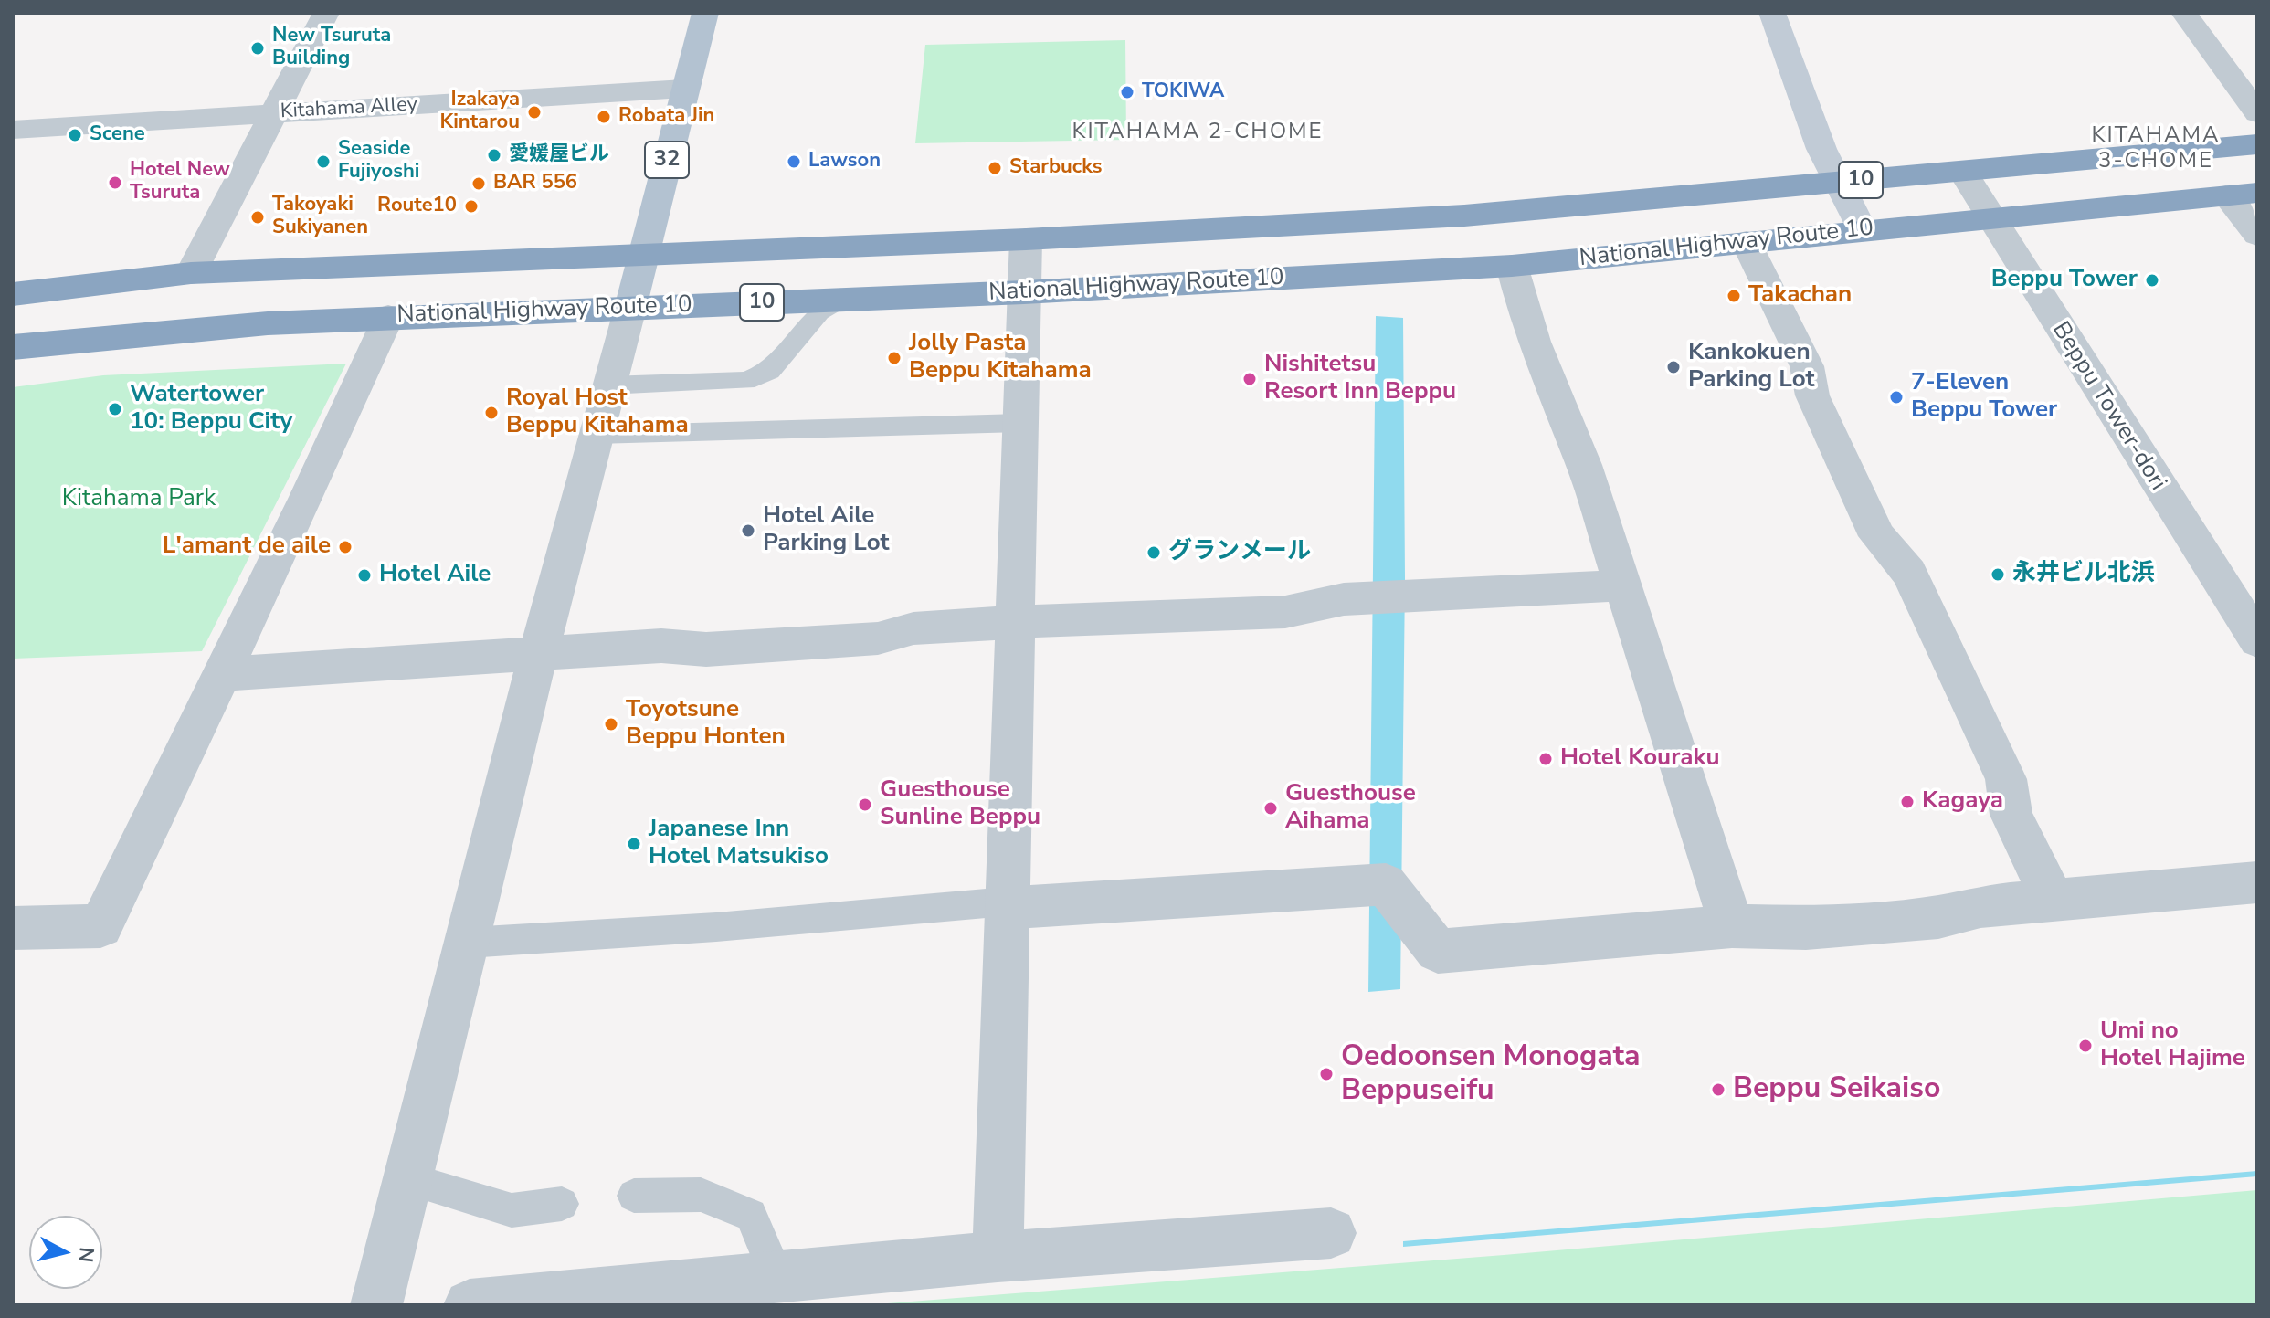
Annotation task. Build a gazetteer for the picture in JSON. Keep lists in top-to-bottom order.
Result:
{
  "streets": {
    "highway": ["10", "National Highway Route 10"],
    "main road": ["32"],
    "street": ["Kitahama Alley", "Beppu Tower-dori"]
  },
  "crossings": [
    ["Kitahama Alley", "32"],
    ["32", "National Highway Route 10"],
    ["National Highway Route 10", "Beppu Tower-dori"]
  ],
  "districts": ["KITAHAMA 2-CHOME", "KITAHAMA 3-CHOME"],
  "parks": ["Kitahama Park"],
  "places": [
    "New Tsuruta Building",
    "TOKIWA",
    "Izakaya Kintarou",
    "Robata Jin",
    "Scene",
    "愛媛屋ビル",
    "Seaside Fujiyoshi",
    "Lawson",
    "Starbucks",
    "Hotel New Tsuruta",
    "BAR 556",
    "Route10",
    "Takoyaki Sukiyanen",
    "Beppu Tower",
    "Takachan",
    "Jolly Pasta Beppu Kitahama",
    "Kankokuen Parking Lot",
    "Nishitetsu Resort Inn Beppu",
    "7-Eleven Beppu Tower",
    "Watertower 10: Beppu City",
    "Royal Host Beppu Kitahama",
    "Hotel Aile Parking Lot",
    "L'amant de aile",
    "グランメール",
    "永井ビル北浜",
    "Hotel Aile",
    "Toyotsune Beppu Honten",
    "Hotel Kouraku",
    "Kagaya",
    "Guesthouse Sunline Beppu",
    "Guesthouse Aihama",
    "Japanese Inn Hotel Matsukiso",
    "Umi no Hotel Hajime",
    "Oedoonsen Monogata Beppuseifu",
    "Beppu Seikaiso"
  ],
  "north": "right"
}
